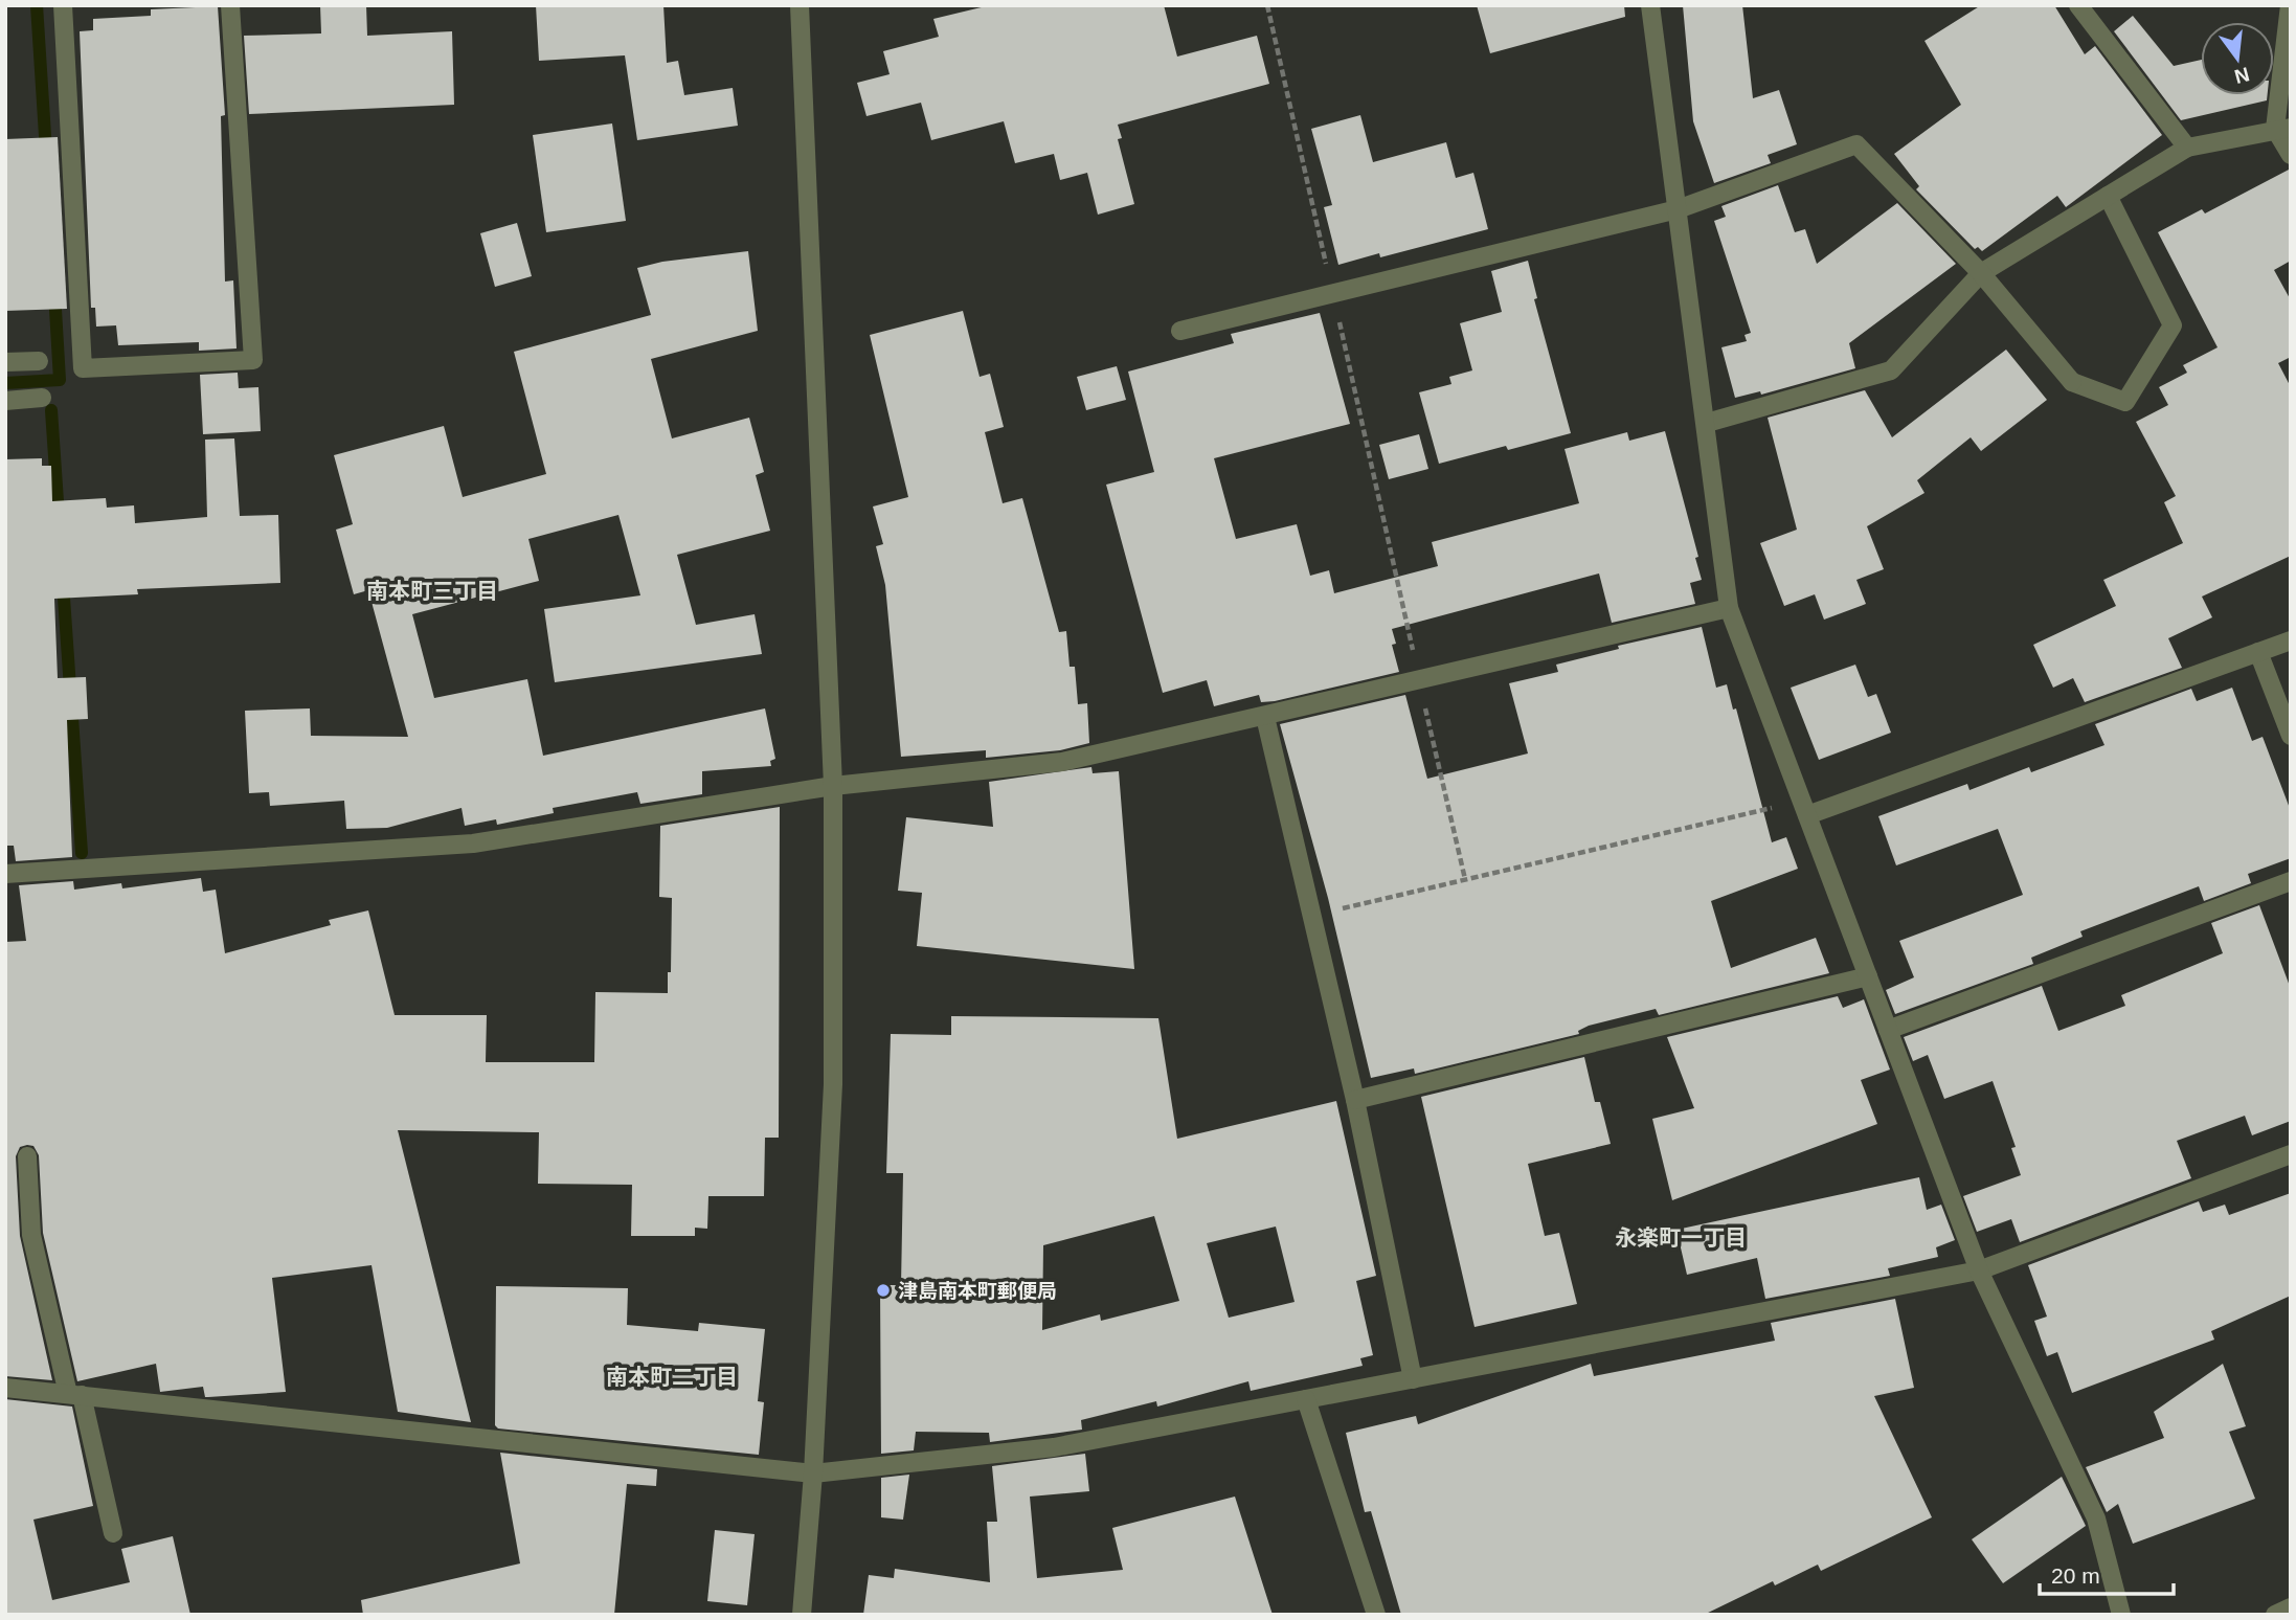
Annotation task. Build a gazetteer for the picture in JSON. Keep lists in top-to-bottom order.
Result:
{
  "districts": ["南本町三丁目", "永楽町一丁目", "南本町二丁目"],
  "places": ["津島南本町郵便局"],
  "scale_bar": "20 m",
  "north": "bottom"
}
